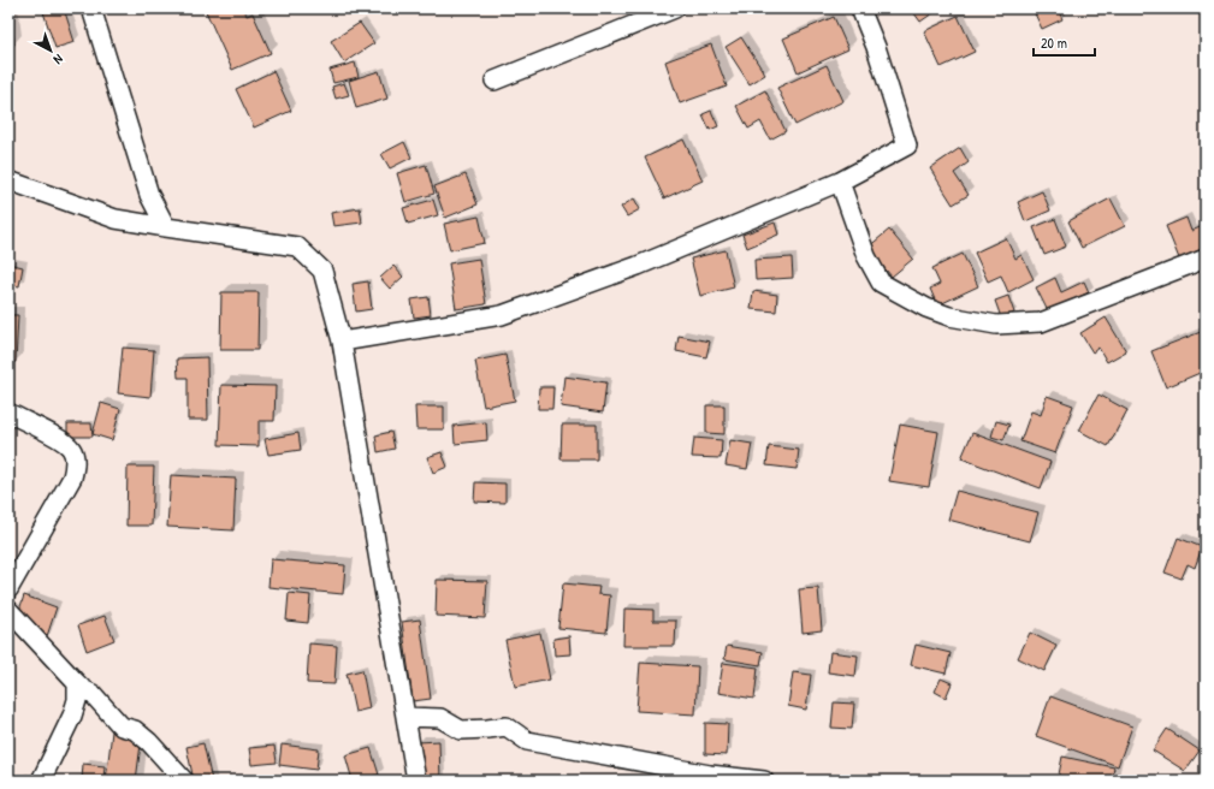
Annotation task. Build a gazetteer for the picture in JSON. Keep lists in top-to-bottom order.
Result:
{
  "scale_bar": "20 m",
  "north": "bottom right"
}
